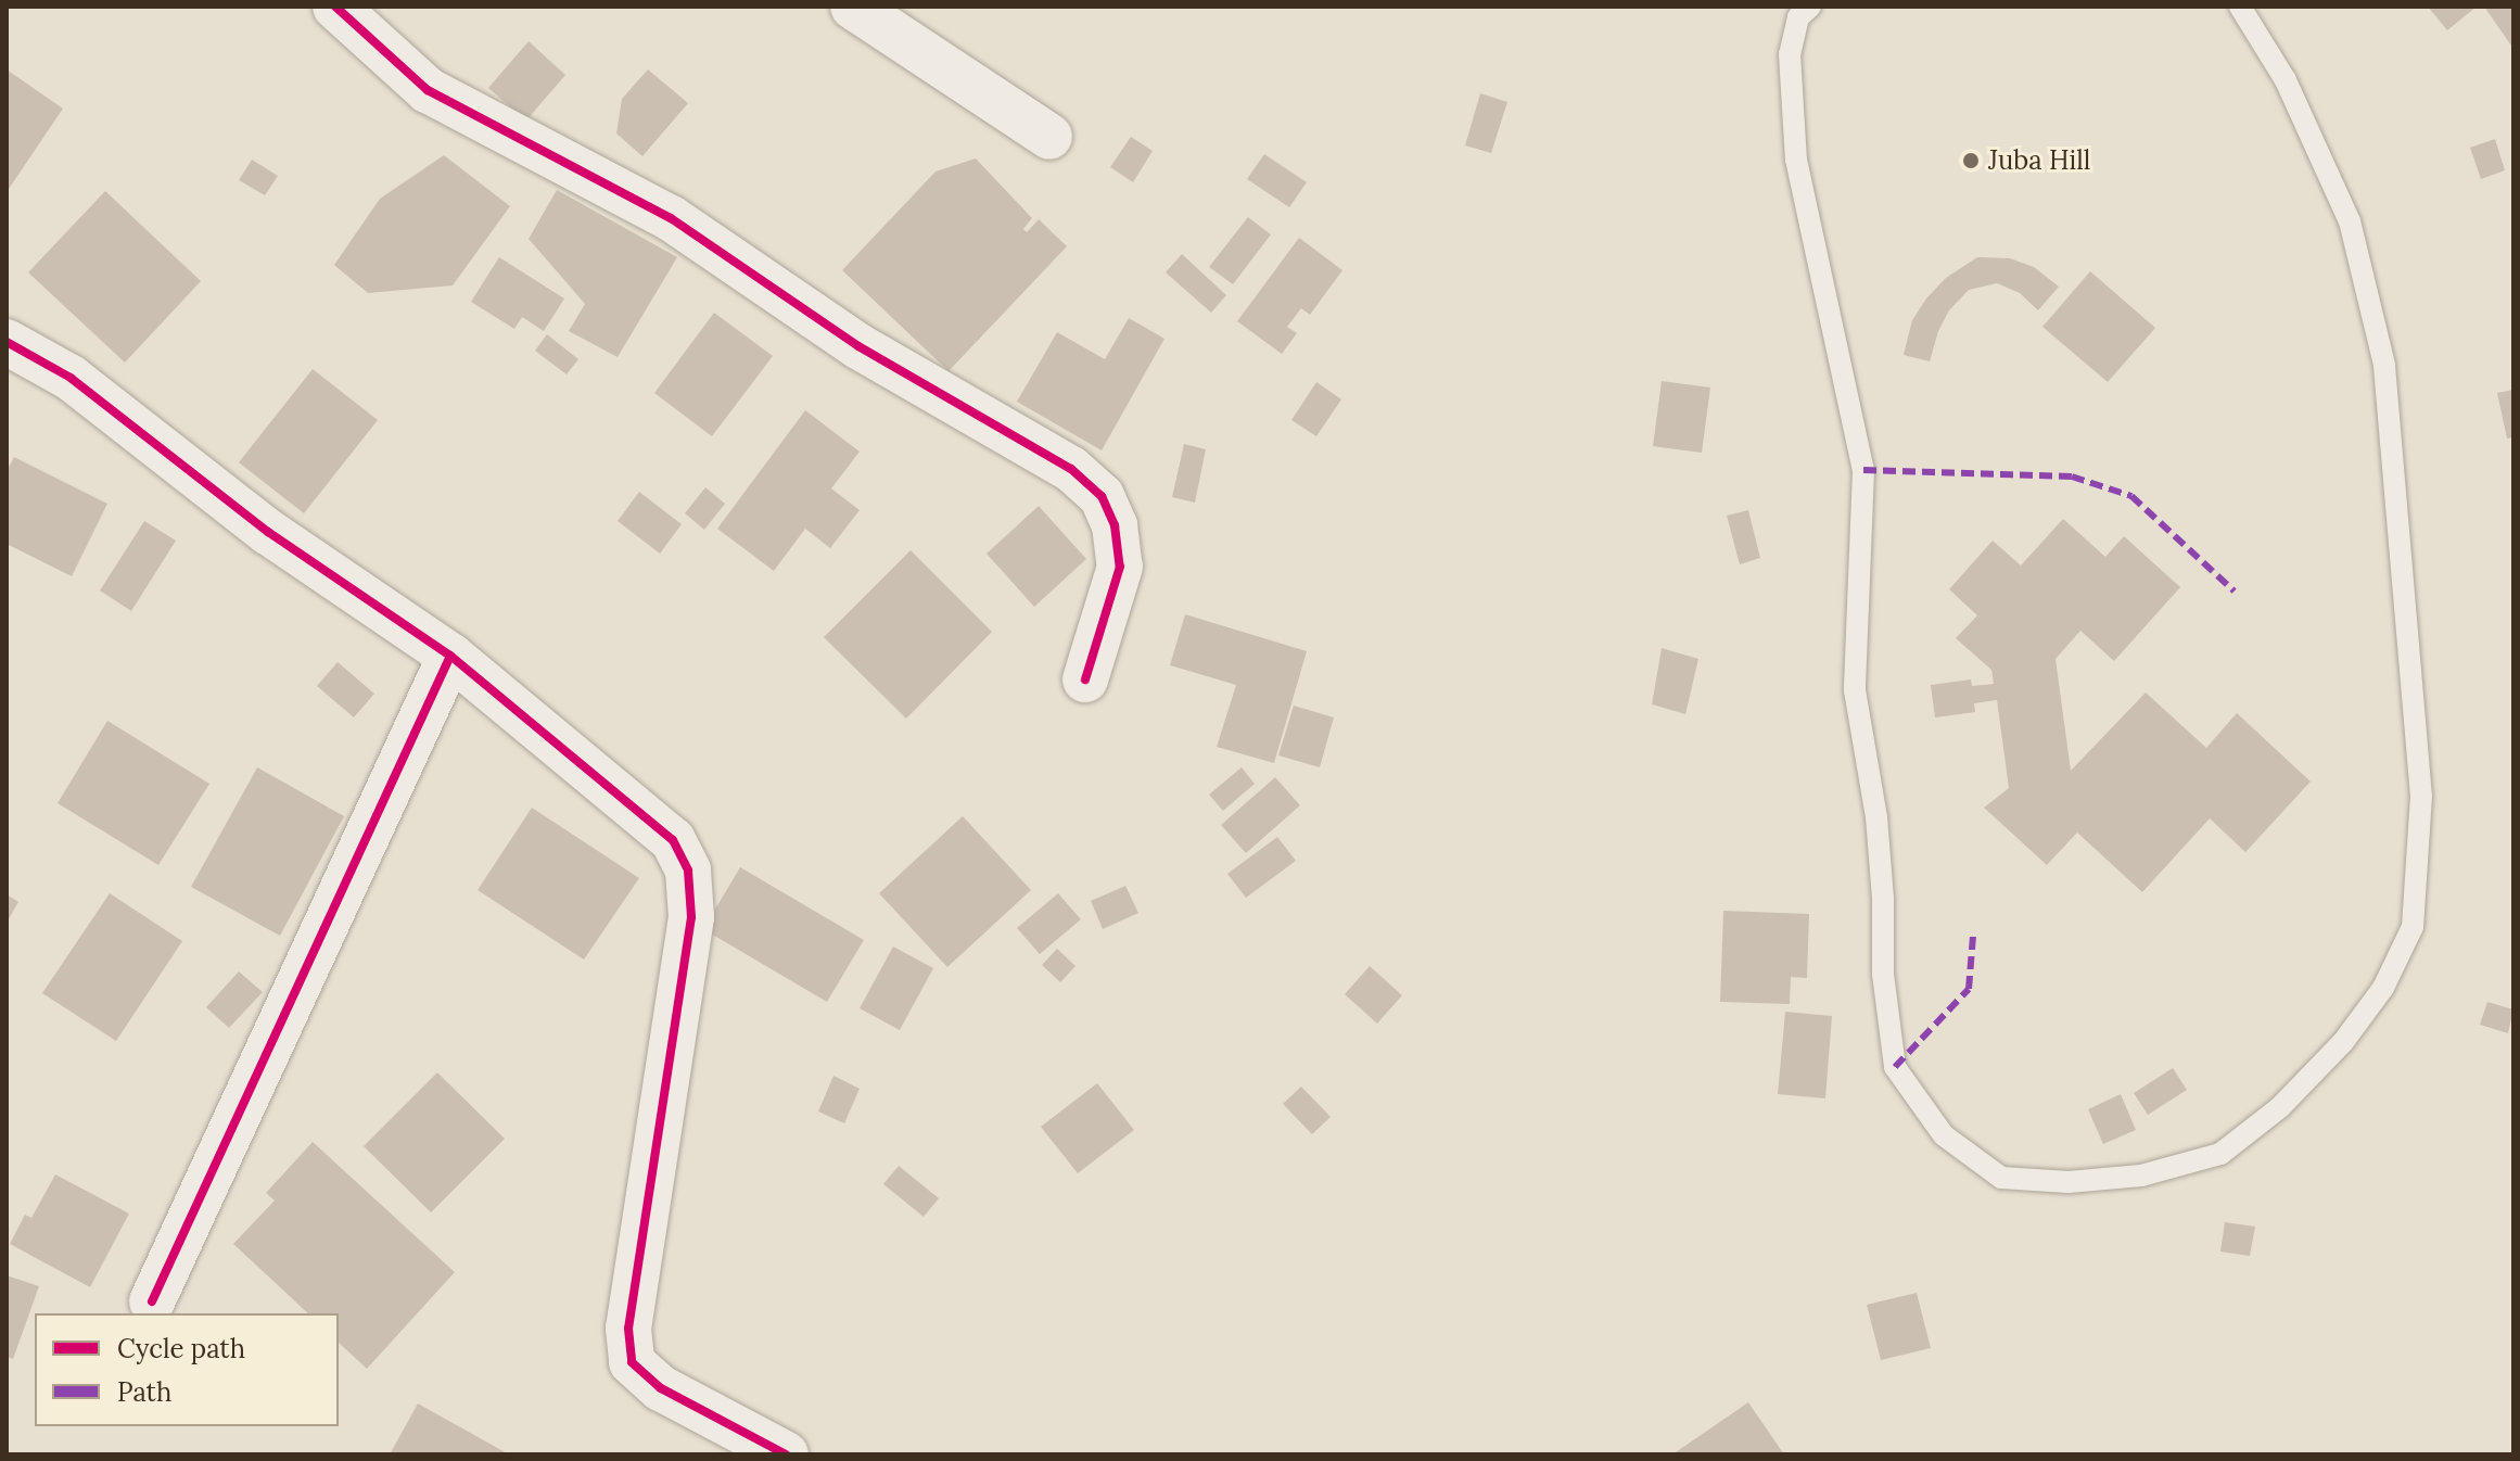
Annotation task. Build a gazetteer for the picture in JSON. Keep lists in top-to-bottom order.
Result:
{
  "places": ["Juba Hill"],
  "legend": ["Cycle path", "Path"]
}
